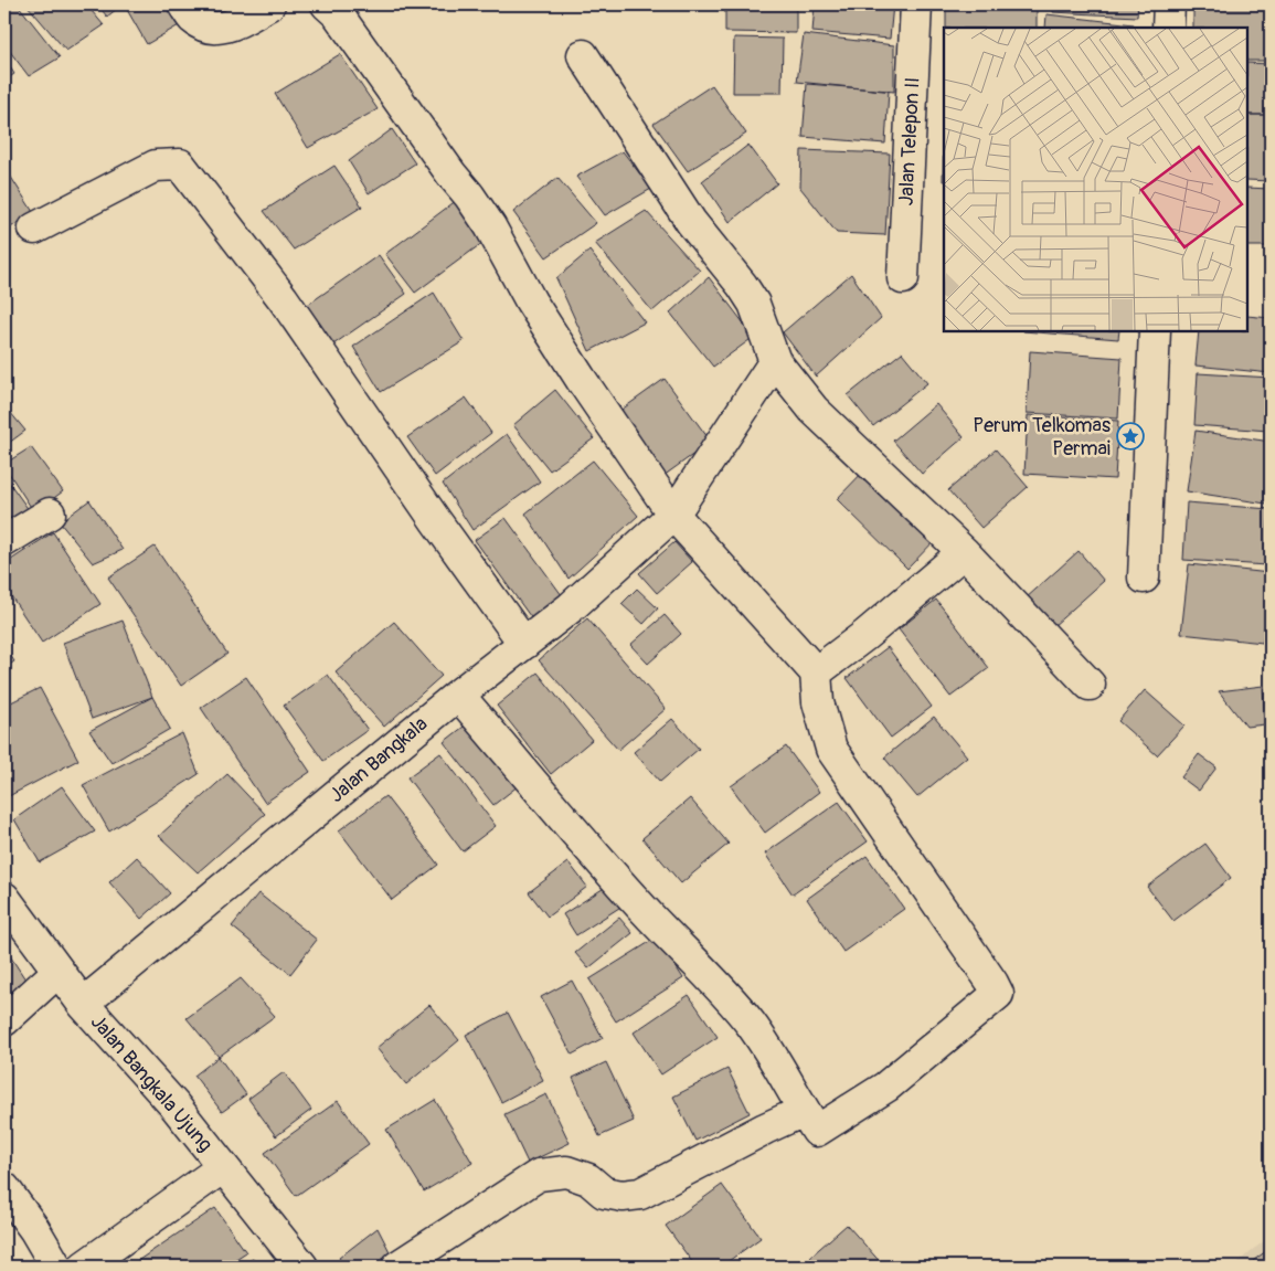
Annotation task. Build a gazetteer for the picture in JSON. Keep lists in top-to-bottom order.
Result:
{
  "streets": {
    "street": ["Jalan Telepon II", "Jalan Bangkala", "Jalan Bangkala Ujung"]
  },
  "crossings": [
    ["Jalan Bangkala", "Jalan Bangkala Ujung"]
  ],
  "places": {
    "place": ["Perum Telkomas Permai"]
  }
}
